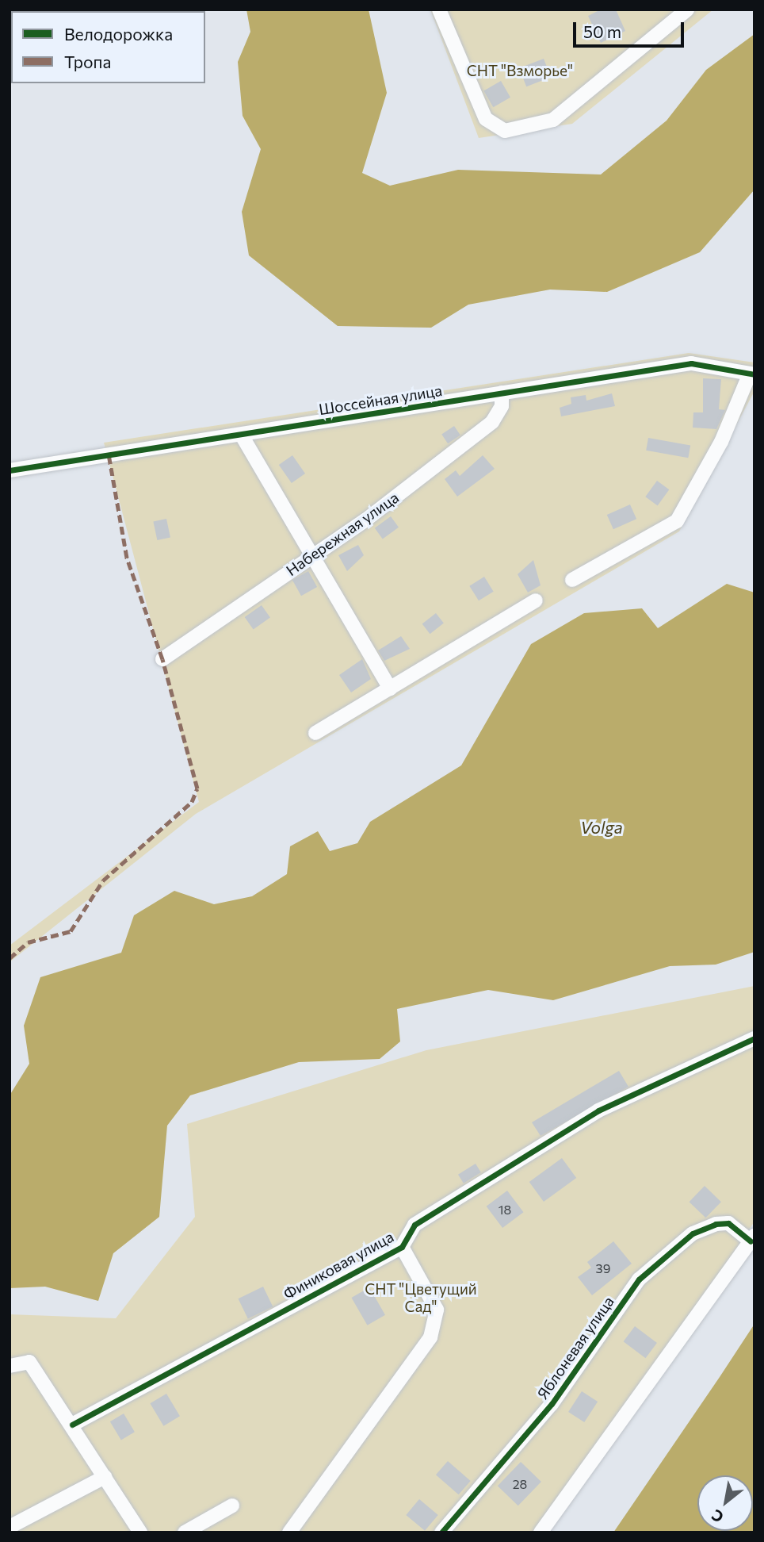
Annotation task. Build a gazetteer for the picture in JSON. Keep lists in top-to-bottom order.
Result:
{
  "streets": {
    "street": [
      "Шоссейная улица",
      "Набережная улица",
      "Финиковая улица",
      "Яблоневая улица"
    ]
  },
  "crossings": [
    ["Шоссейная улица", "Набережная улица"]
  ],
  "water": ["Volga"],
  "parks": ["СНТ \"Взморье\"", "СНТ \"Цветущий Сад\""],
  "house_numbers": ["18", "39", "28"],
  "legend": ["Велодорожка", "Тропа"],
  "scale_bar": "50 m",
  "north": "bottom left"
}
